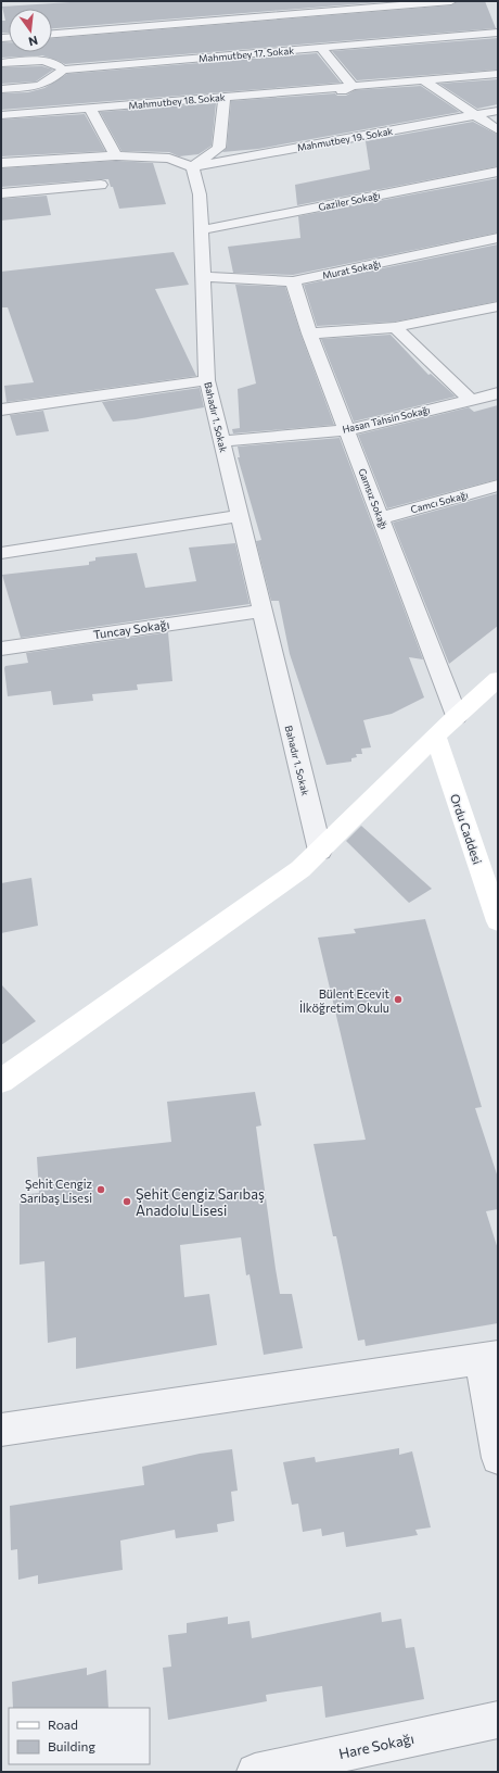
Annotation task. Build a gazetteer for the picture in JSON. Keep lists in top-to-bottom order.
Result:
{
  "streets": {
    "street": [
      "Mahmutbey 17. Sokak",
      "Mahmutbey 18. Sokak",
      "Mahmutbey 19. Sokak",
      "Gaziler Sokağı",
      "Murat Sokağı",
      "Bahadır 1. Sokak",
      "Hasan Tahsin Sokağı",
      "Gamsız Sokağı",
      "Camcı Sokağı",
      "Tuncay Sokağı",
      "Ordu Caddesi",
      "Hare Sokağı"
    ]
  },
  "crossings": [
    ["Mahmutbey 19. Sokak", "Bahadır 1. Sokak"],
    ["Gaziler Sokağı", "Bahadır 1. Sokak"],
    ["Murat Sokağı", "Bahadır 1. Sokak"],
    ["Murat Sokağı", "Gamsız Sokağı"],
    ["Bahadır 1. Sokak", "Hasan Tahsin Sokağı"],
    ["Bahadır 1. Sokak", "Tuncay Sokağı"],
    ["Hasan Tahsin Sokağı", "Gamsız Sokağı"],
    ["Gamsız Sokağı", "Camcı Sokağı"]
  ],
  "places": ["Bülent Ecevit İlköğretim Okulu", "Şehit Cengiz Sarıbaş Lisesi", "Şehit Cengiz Sarıbaş Anadolu Lisesi"],
  "legend": ["Road", "Building"],
  "north": "bottom"
}
